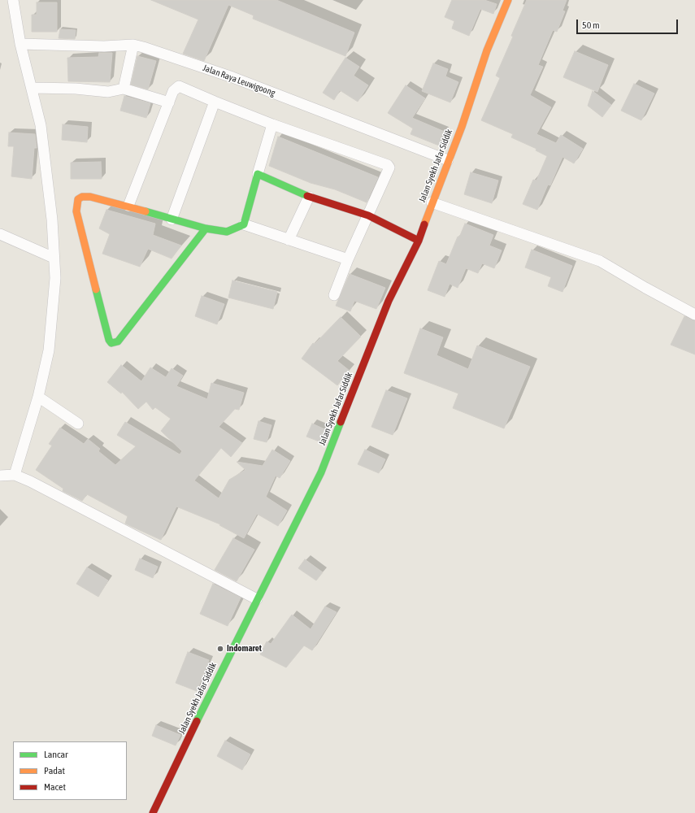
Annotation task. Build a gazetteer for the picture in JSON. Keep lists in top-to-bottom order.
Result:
{
  "streets": {
    "main road": ["Jalan Syekh Jafar Siddik"],
    "street": ["Jalan Raya Leuwigoong"]
  },
  "crossings": [
    ["Jalan Raya Leuwigoong", "Jalan Syekh Jafar Siddik"]
  ],
  "places": ["Indomaret"],
  "legend": ["Lancar", "Padat", "Macet"],
  "scale_bar": "50 m"
}
